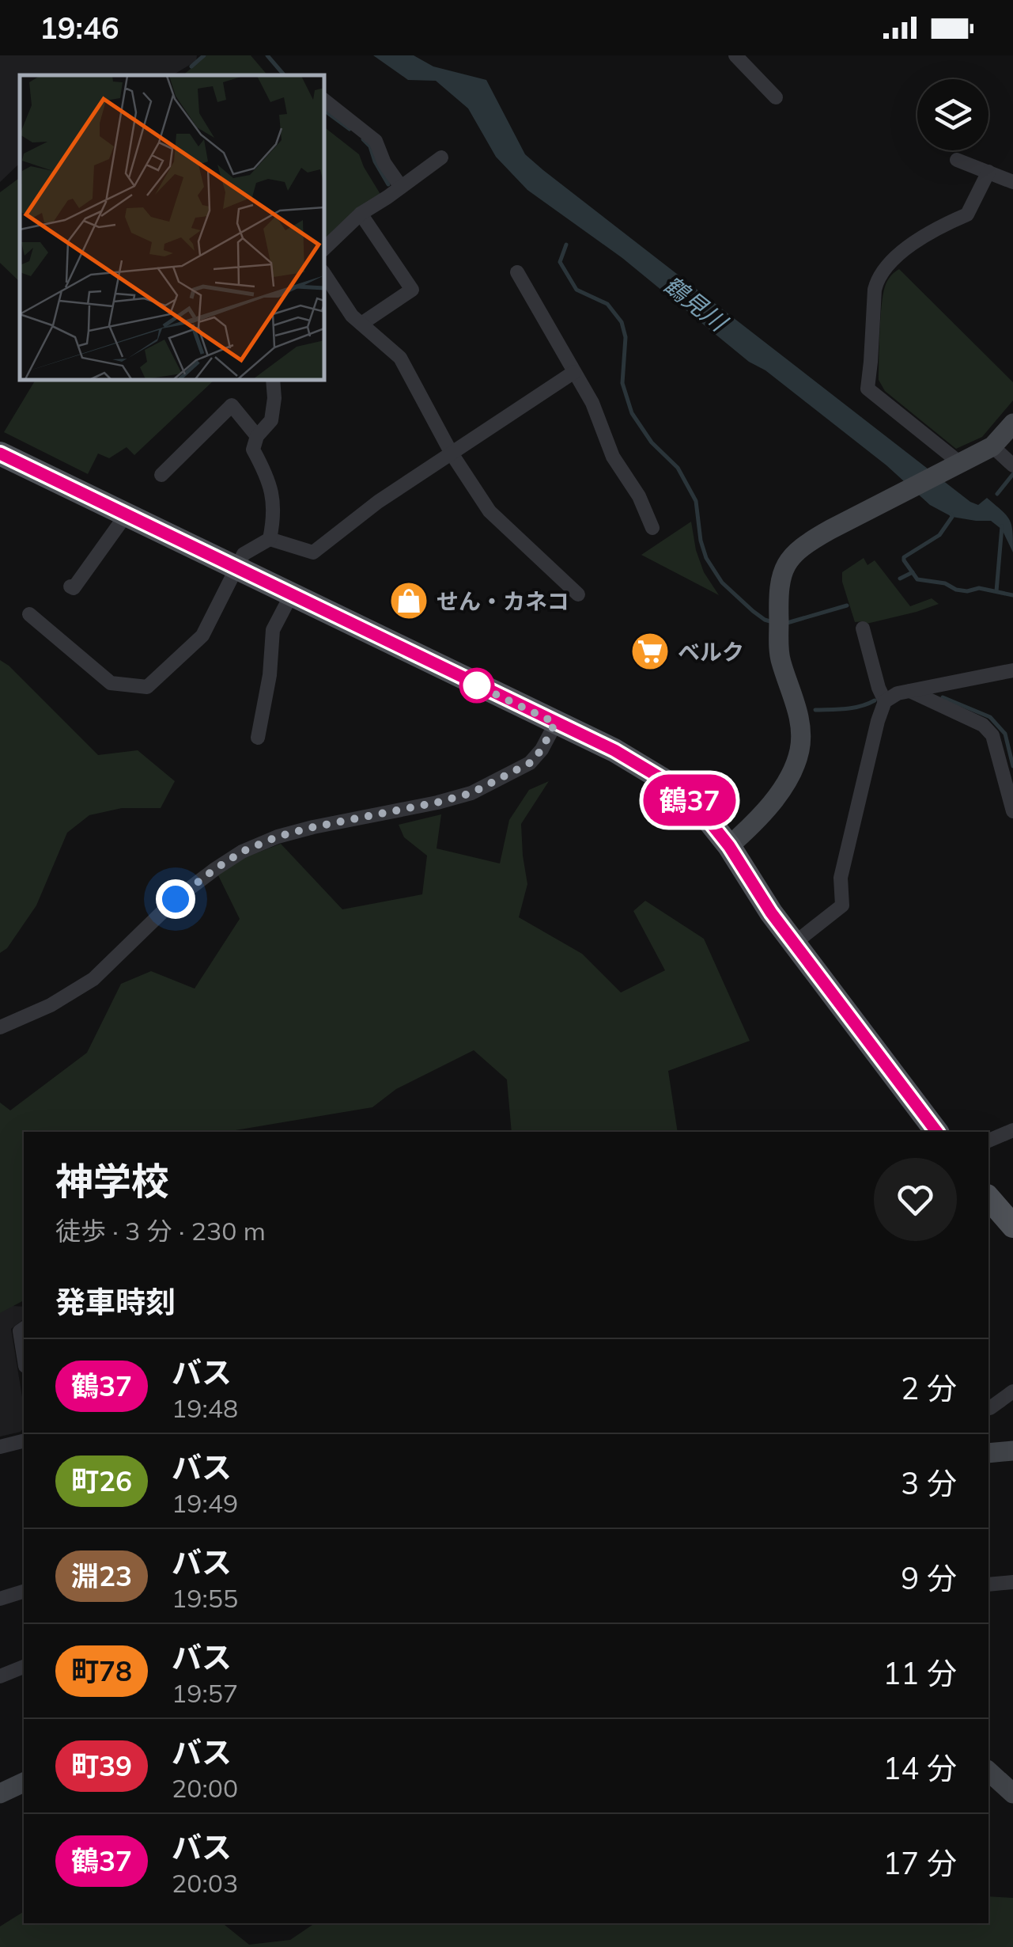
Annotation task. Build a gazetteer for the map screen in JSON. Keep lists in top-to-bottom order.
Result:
{
  "water": ["鶴見川"],
  "places": {
    "shop": ["せん・カネコ"],
    "supermarket": ["ベルク"]
  },
  "lines": ["bus line 鶴37"],
  "page": {
    "status": "19:46",
    "on_map": "鶴37",
    "heading": [
      ["神学校", "徒歩 · 3 分 · 230 m"],
      "発車時刻"
    ],
    "list": [
      {
        "mark": "鶴37",
        "name": "バス",
        "note": "19:48",
        "value": "2 分"
      },
      {
        "mark": "町26",
        "name": "バス",
        "note": "19:49",
        "value": "3 分"
      },
      {
        "mark": "淵23",
        "name": "バス",
        "note": "19:55",
        "value": "9 分"
      },
      {
        "mark": "町78",
        "name": "バス",
        "note": "19:57",
        "value": "11 分"
      },
      {
        "mark": "町39",
        "name": "バス",
        "note": "20:00",
        "value": "14 分"
      },
      {
        "mark": "鶴37",
        "name": "バス",
        "note": "20:03",
        "value": "17 分"
      }
    ]
  }
}
